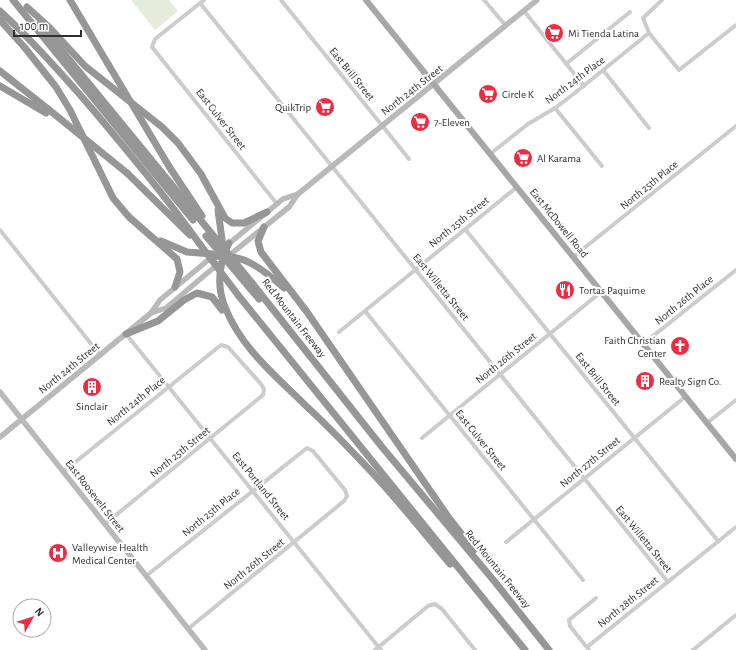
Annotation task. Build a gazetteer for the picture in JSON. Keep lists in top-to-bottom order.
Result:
{
  "streets": {
    "highway": ["Red Mountain Freeway"],
    "main road": ["North 24th Street", "East McDowell Road", "East Roosevelt Street"],
    "street": [
      "East Brill Street",
      "North 24th Place",
      "East Culver Street",
      "North 25th Place",
      "North 25th Street",
      "East Willetta Street",
      "North 26th Place",
      "North 26th Street",
      "North 27th Street",
      "East Portland Street",
      "North 28th Street"
    ]
  },
  "crossings": [
    ["East Brill Street", "North 24th Street"],
    ["East Brill Street", "North 25th Street"],
    ["East Brill Street", "North 26th Street"],
    ["East Brill Street", "North 27th Street"],
    ["East Brill Street", "North 28th Street"],
    ["North 24th Place", "North 25th Street"],
    ["North 24th Place", "East McDowell Road"],
    ["North 24th Place", "East Portland Street"],
    ["North 24th Place", "East Roosevelt Street"],
    ["North 24th Street", "East Culver Street"],
    ["North 24th Street", "East McDowell Road"],
    ["North 24th Street", "East Willetta Street"],
    ["North 24th Street", "Red Mountain Freeway"],
    ["North 24th Street", "East Portland Street"],
    ["North 24th Street", "East Roosevelt Street"],
    ["East Culver Street", "North 25th Street"],
    ["East Culver Street", "East Willetta Street"],
    ["East Culver Street", "North 26th Street"],
    ["East Culver Street", "North 27th Street"],
    ["North 25th Place", "East McDowell Road"],
    ["North 25th Place", "North 26th Street"],
    ["North 25th Place", "East Portland Street"],
    ["North 25th Place", "East Roosevelt Street"],
    ["North 25th Street", "East McDowell Road"],
    ["North 25th Street", "East Willetta Street"],
    ["North 25th Street", "East Portland Street"],
    ["North 25th Street", "East Roosevelt Street"],
    ["East McDowell Road", "North 26th Place"],
    ["East McDowell Road", "North 26th Street"],
    ["East McDowell Road", "North 27th Street"],
    ["East Willetta Street", "North 26th Street"],
    ["East Willetta Street", "North 27th Street"],
    ["East Willetta Street", "North 28th Street"],
    ["North 26th Street", "East Portland Street"],
    ["North 26th Street", "East Roosevelt Street"]
  ],
  "places": {
    "supermarket": [
      "Mi Tienda Latina",
      "Circle K",
      "QuikTrip",
      "7-Eleven",
      "Al Karama"
    ],
    "restaurant": ["Tortas Paquime"],
    "church": ["Faith Christian Center"],
    "building": ["Realty Sign Co.", "Sinclair"],
    "hospital": ["Valleywise Health Medical Center"]
  },
  "scale_bar": "100 m",
  "north": "top right"
}
